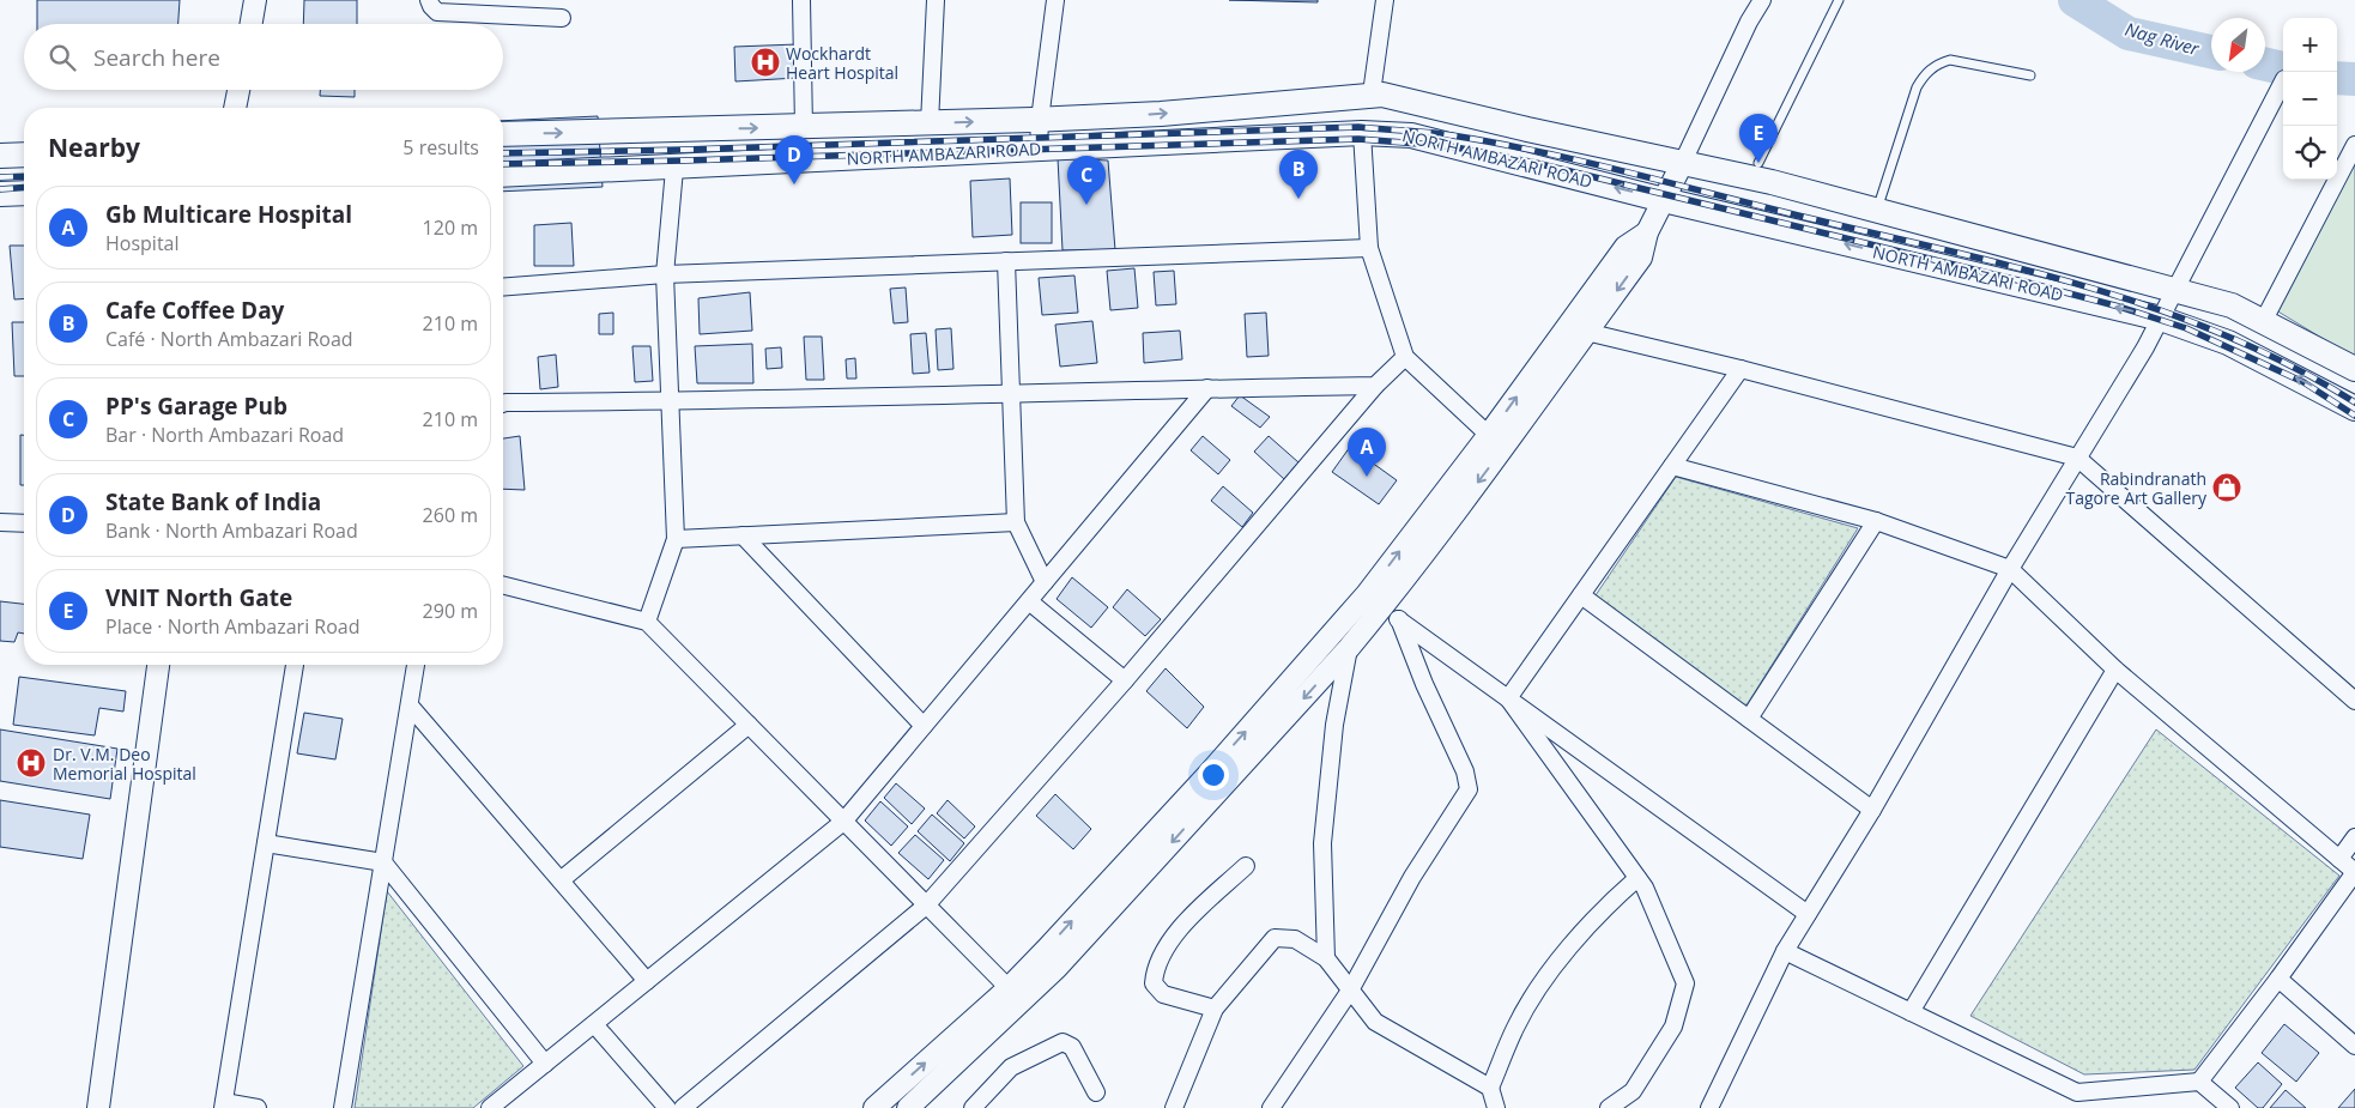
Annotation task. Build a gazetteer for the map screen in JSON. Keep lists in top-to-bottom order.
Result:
{
  "streets": {
    "main road": ["NORTH AMBAZARI ROAD"]
  },
  "water": ["Nag River"],
  "places": {
    "hospital": ["Wockhardt Heart Hospital", "Dr. V.M. Deo Memorial Hospital"],
    "shop": ["Rabindranath Tagore Art Gallery"]
  },
  "north": "bottom left",
  "page": {
    "map_buttons": ["+", "−"],
    "search": "Search here",
    "heading": ["Nearby", "5 results"],
    "pins": [
      "E",
      "D",
      "B",
      "C",
      "A"
    ],
    "list": [
      {
        "mark": "A",
        "name": "Gb Multicare Hospital",
        "note": "Hospital",
        "value": "120 m"
      },
      {
        "mark": "B",
        "name": "Cafe Coffee Day",
        "note": "Café · North Ambazari Road",
        "value": "210 m"
      },
      {
        "mark": "C",
        "name": "PP's Garage Pub",
        "note": "Bar · North Ambazari Road",
        "value": "210 m"
      },
      {
        "mark": "D",
        "name": "State Bank of India",
        "note": "Bank · North Ambazari Road",
        "value": "260 m"
      },
      {
        "mark": "E",
        "name": "VNIT North Gate",
        "note": "Place · North Ambazari Road",
        "value": "290 m"
      }
    ]
  }
}
